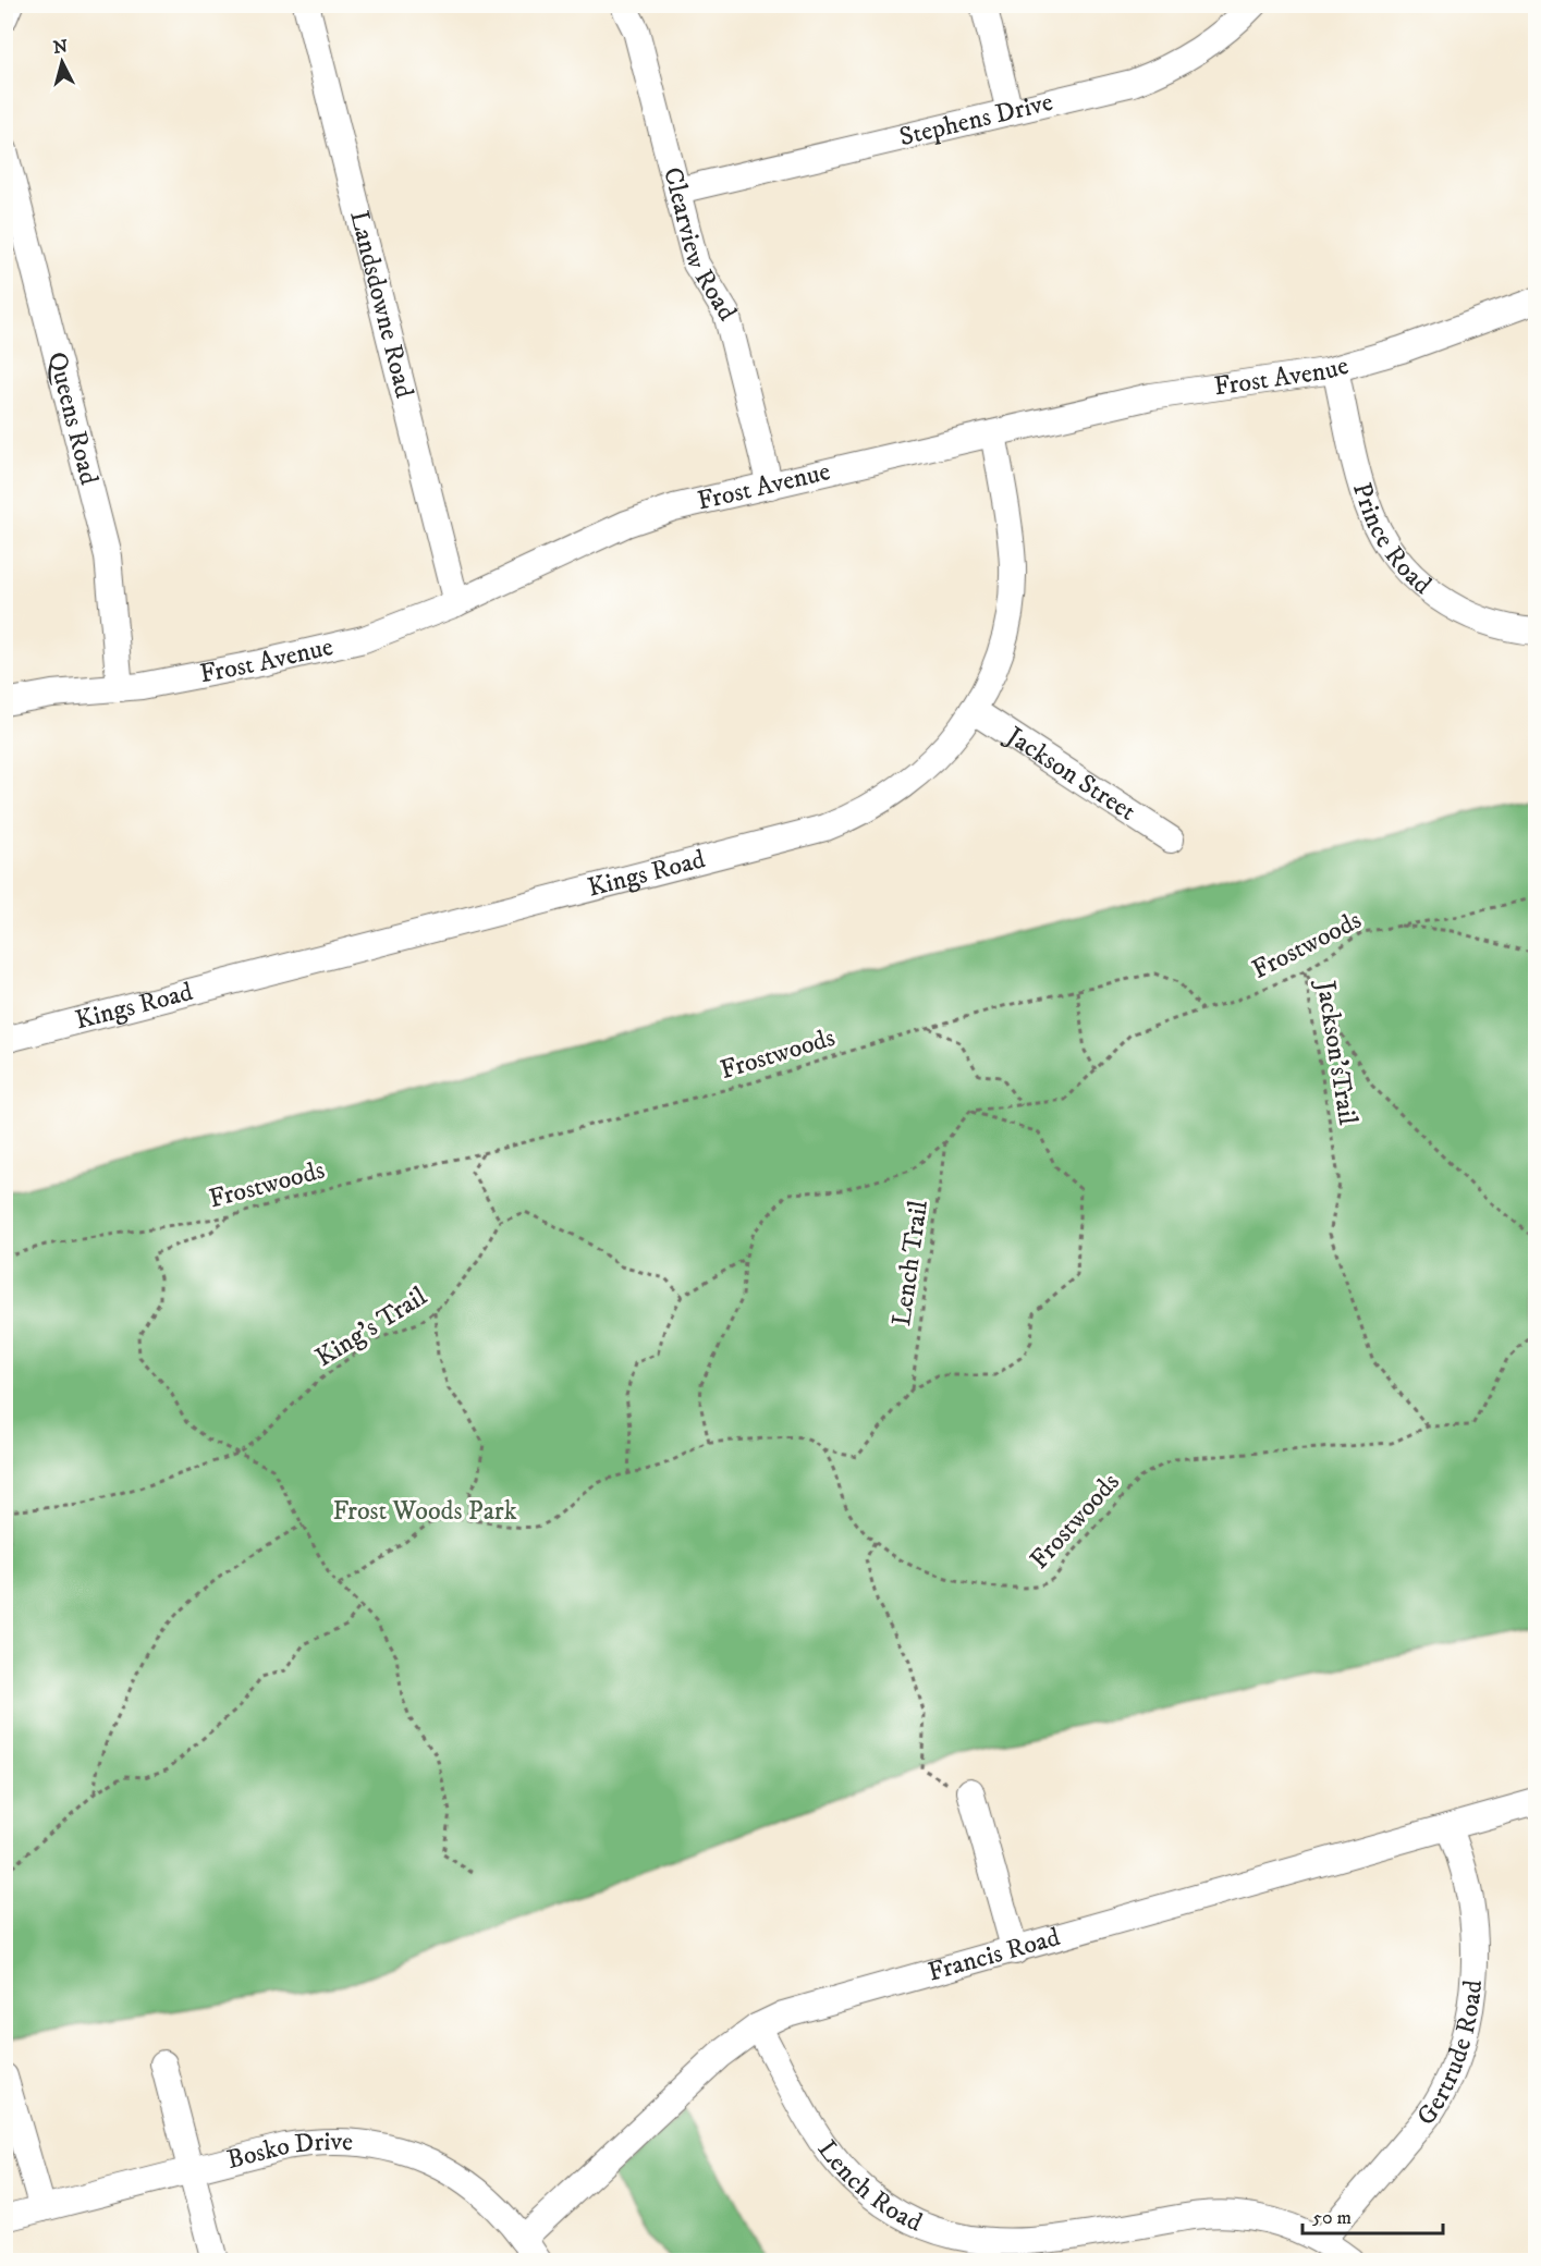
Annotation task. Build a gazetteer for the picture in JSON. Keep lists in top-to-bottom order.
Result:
{
  "streets": {
    "street": [
      "Stephens Drive",
      "Clearview Road",
      "Landsdowne Road",
      "Frost Avenue",
      "Queens Road",
      "Prince Road",
      "Jackson Street",
      "Kings Road",
      "Francis Road",
      "Gertrude Road",
      "Bosko Drive",
      "Lench Road"
    ],
    "path": [
      "Frostwoods",
      "Jackson'sTrail",
      "Lench Trail",
      "King's Trail"
    ]
  },
  "crossings": [
    ["Stephens Drive", "Clearview Road"],
    ["Clearview Road", "Frost Avenue"],
    ["Landsdowne Road", "Frost Avenue"],
    ["Frost Avenue", "Queens Road"],
    ["Frost Avenue", "Prince Road"],
    ["Frost Avenue", "Kings Road"],
    ["Jackson Street", "Kings Road"],
    ["Frostwoods", "Jackson'sTrail"],
    ["Francis Road", "Gertrude Road"],
    ["Francis Road", "Bosko Drive"],
    ["Francis Road", "Lench Road"],
    ["Gertrude Road", "Lench Road"]
  ],
  "parks": ["Frost Woods Park"],
  "scale_bar": "50 m",
  "north": "top"
}
